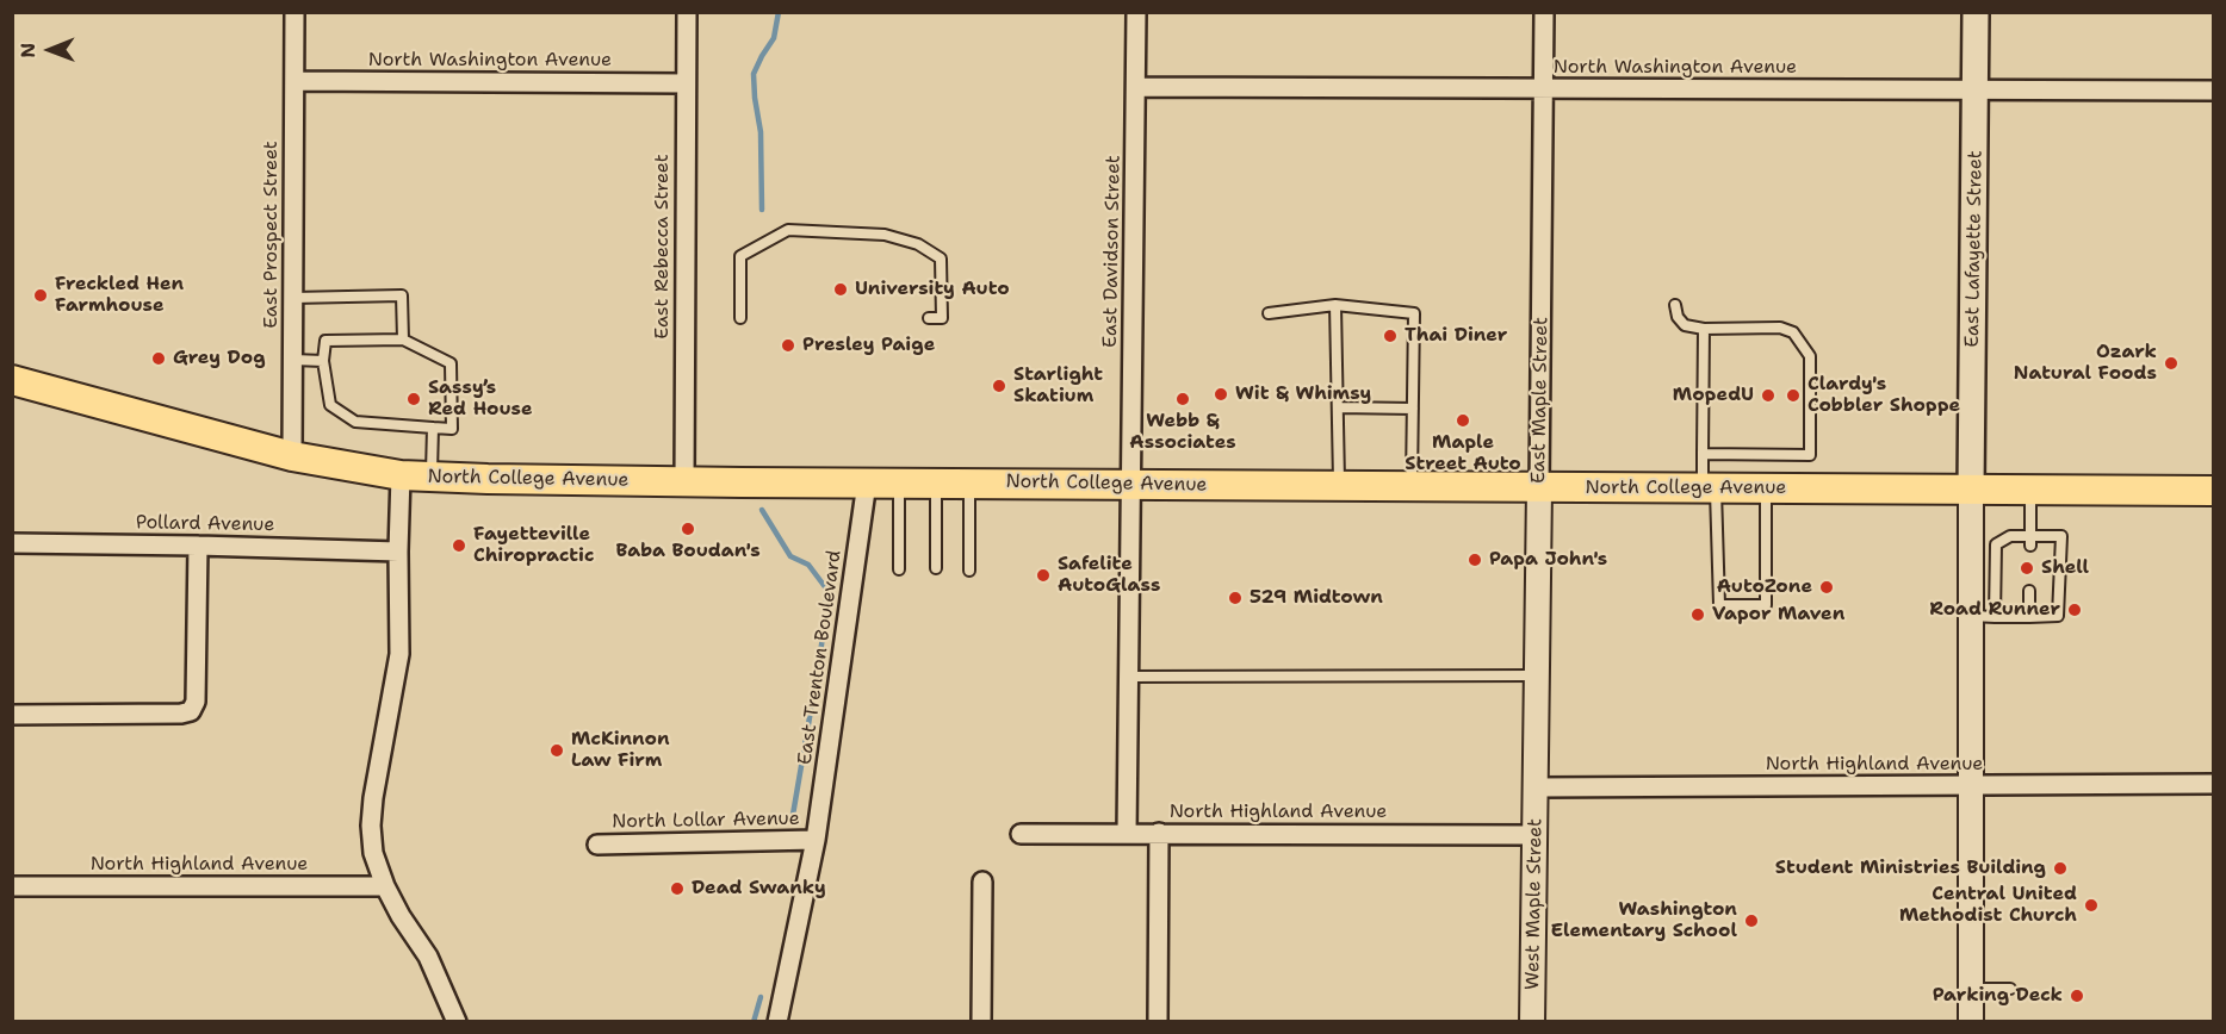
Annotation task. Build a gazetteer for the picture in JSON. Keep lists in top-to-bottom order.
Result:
{
  "streets": {
    "main road": ["East Lafayette Street", "North College Avenue"],
    "street": [
      "North Washington Avenue",
      "East Prospect Street",
      "East Rebecca Street",
      "East Davidson Street",
      "East Maple Street",
      "Pollard Avenue",
      "East Trenton Boulevard",
      "North Highland Avenue",
      "North Lollar Avenue",
      "West Maple Street"
    ]
  },
  "crossings": [
    ["North Washington Avenue", "East Prospect Street"],
    ["North Washington Avenue", "East Rebecca Street"],
    ["North Washington Avenue", "East Lafayette Street"],
    ["North Washington Avenue", "East Davidson Street"],
    ["North Washington Avenue", "East Maple Street"],
    ["East Prospect Street", "North College Avenue"],
    ["East Rebecca Street", "North College Avenue"],
    ["East Lafayette Street", "North College Avenue"],
    ["East Lafayette Street", "North Highland Avenue"],
    ["East Davidson Street", "North College Avenue"],
    ["East Davidson Street", "North Highland Avenue"],
    ["East Maple Street", "North College Avenue"],
    ["East Maple Street", "North Highland Avenue"],
    ["East Maple Street", "West Maple Street"],
    ["North College Avenue", "East Trenton Boulevard"],
    ["East Trenton Boulevard", "North Lollar Avenue"],
    ["North Highland Avenue", "West Maple Street"]
  ],
  "places": [
    "University Auto",
    "Freckled Hen Farmhouse",
    "Thai Diner",
    "Presley Paige",
    "Grey Dog",
    "Ozark Natural Foods",
    "Starlight Skatium",
    "Wit & Whimsy",
    "MopedU",
    "Clardy's Cobbler Shoppe",
    "Sassy’s Red House",
    "Webb & Associates",
    "Maple Street Auto",
    "Baba Boudan's",
    "Fayetteville Chiropractic",
    "Papa John's",
    "Shell",
    "Safelite AutoGlass",
    "AutoZone",
    "529 Midtown",
    "Road Runner",
    "Vapor Maven",
    "McKinnon Law Firm",
    "Student Ministries Building",
    "Dead Swanky",
    "Central United Methodist Church",
    "Washington Elementary School",
    "Parking Deck"
  ],
  "north": "left"
}
